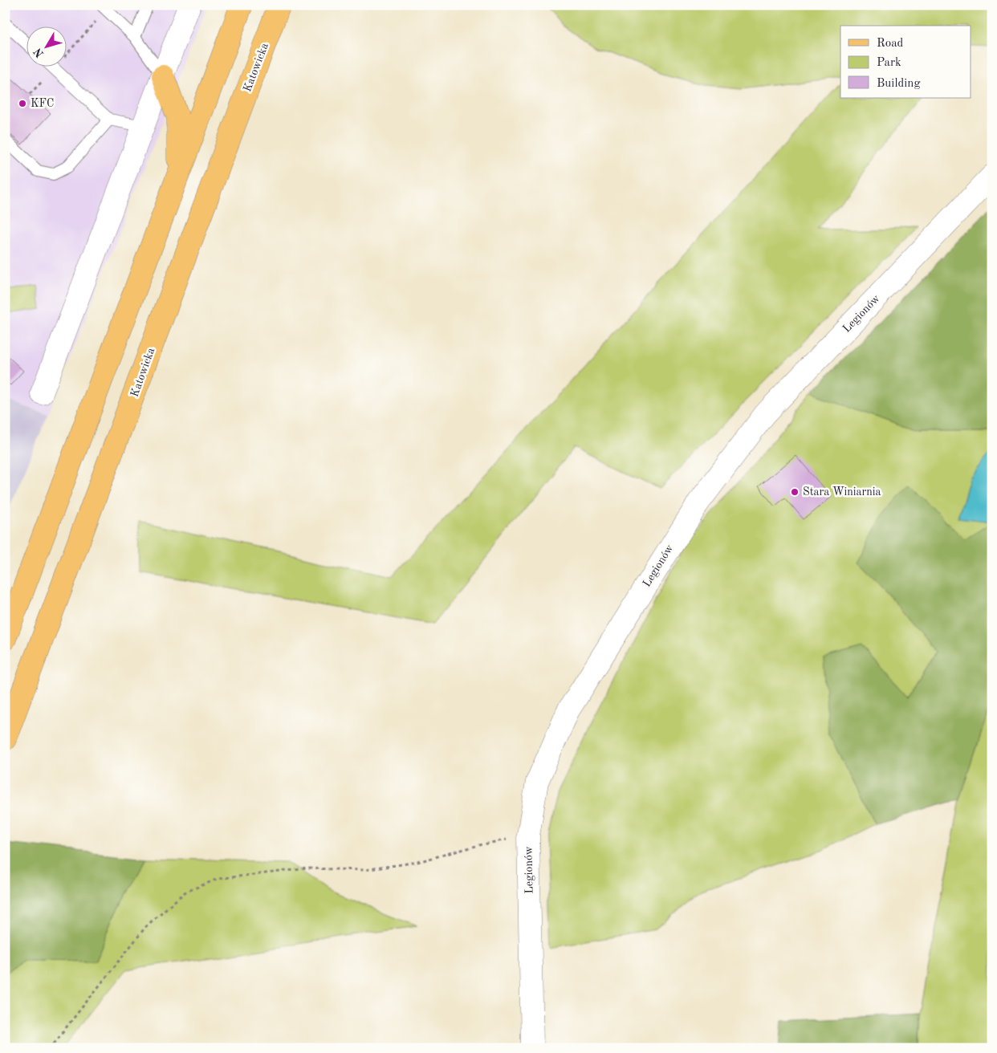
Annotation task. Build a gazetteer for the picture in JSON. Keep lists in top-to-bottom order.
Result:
{
  "streets": {
    "main road": ["Katowicka"],
    "street": ["Legionów"]
  },
  "places": ["KFC", "Stara Winiarnia"],
  "legend": ["Road", "Park", "Building"],
  "north": "bottom left"
}
